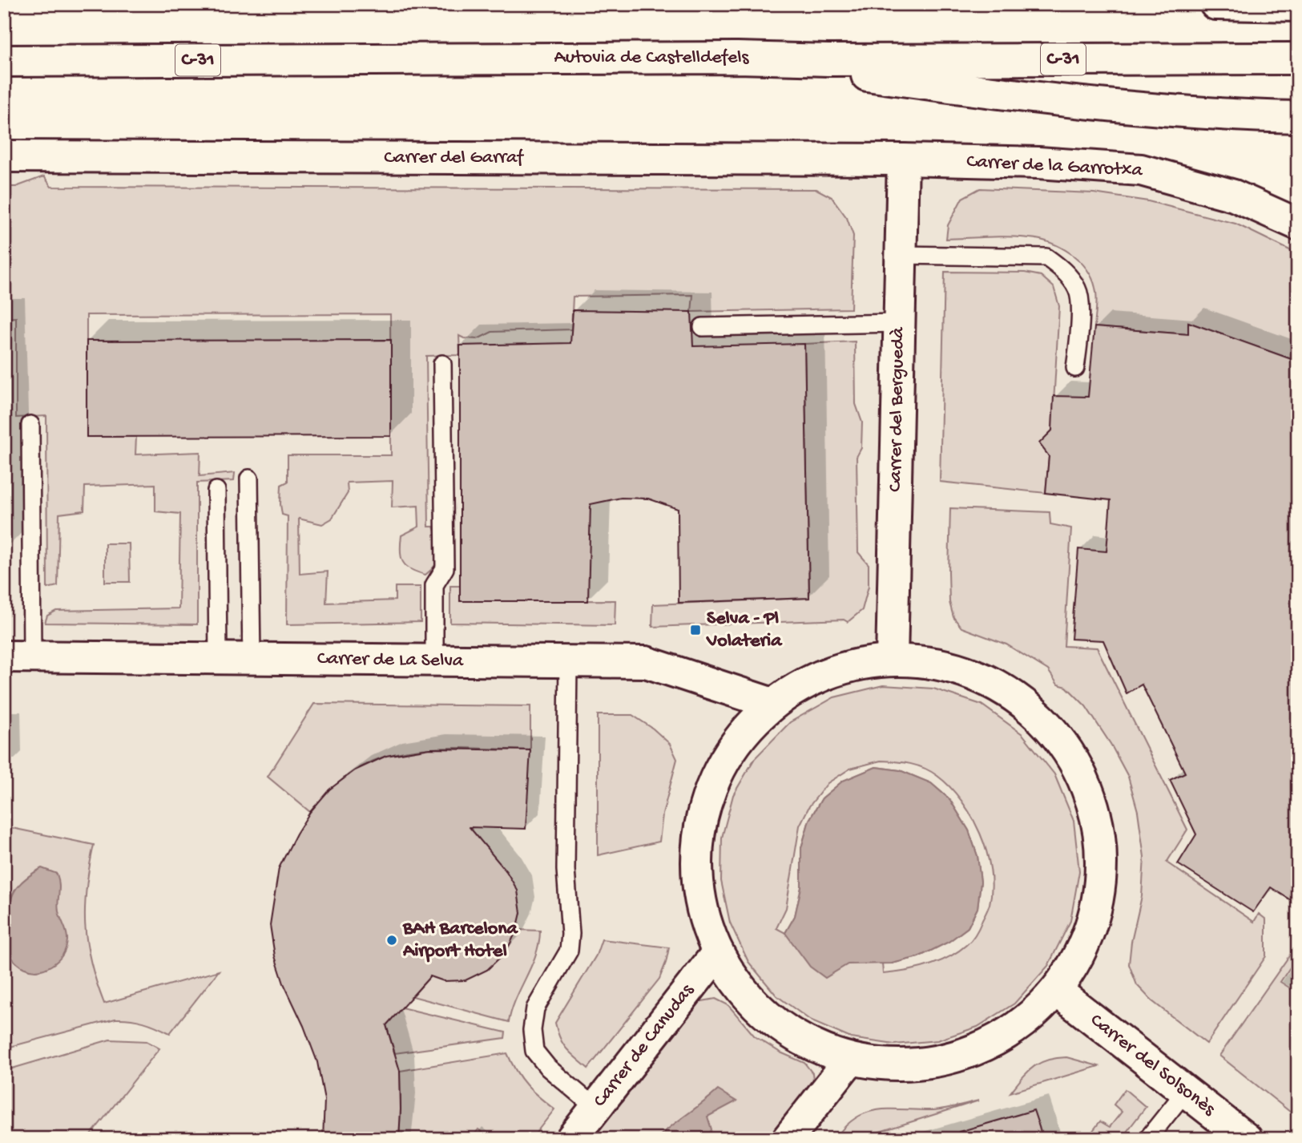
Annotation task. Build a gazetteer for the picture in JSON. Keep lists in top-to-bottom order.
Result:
{
  "streets": {
    "main road": [
      "Autovia de Castelldefels",
      "C-31",
      "Carrer del Garraf",
      "Carrer de la Garrotxa",
      "Carrer del Berguedà",
      "Carrer de La Selva",
      "Carrer de Canudas",
      "Carrer del Solsonès"
    ]
  },
  "crossings": [
    ["Carrer del Garraf", "Carrer de la Garrotxa"],
    ["Carrer del Garraf", "Carrer del Berguedà"],
    ["Carrer de la Garrotxa", "Carrer del Berguedà"]
  ],
  "places": {
    "transit": ["Selva - Pl Volateria"],
    "other": ["BAH Barcelona Airport Hotel"]
  }
}
